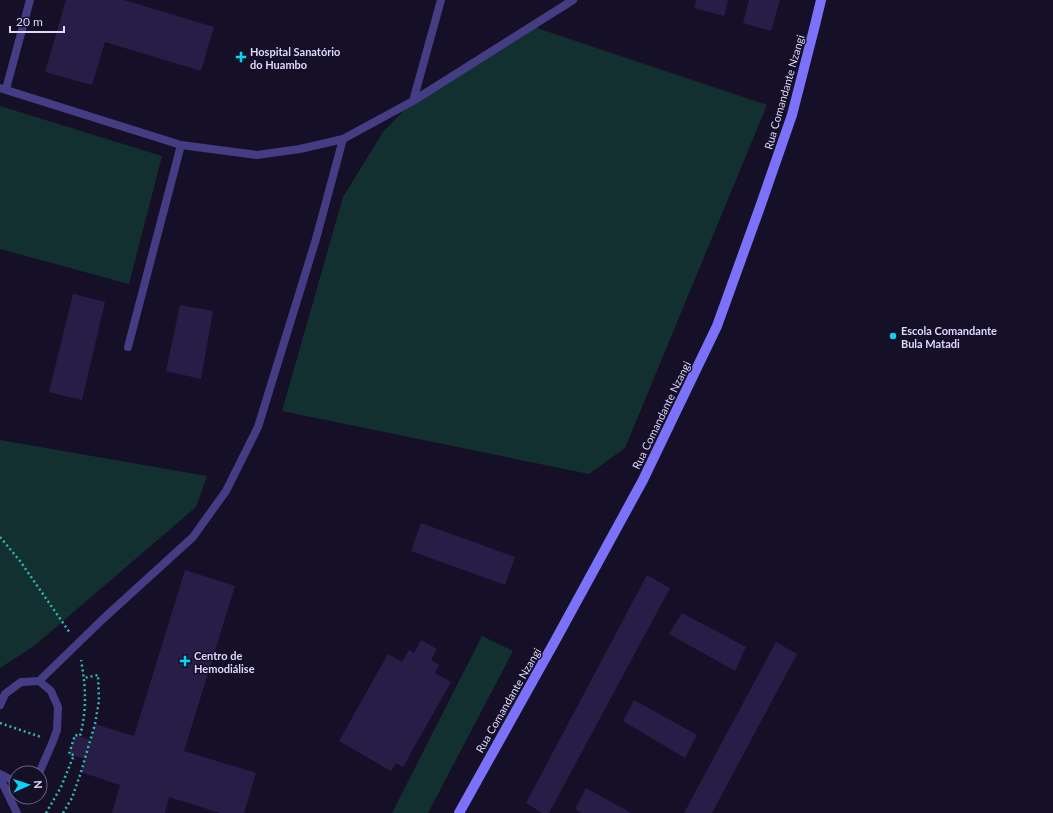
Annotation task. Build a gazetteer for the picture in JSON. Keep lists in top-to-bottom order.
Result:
{
  "streets": {
    "street": ["Rua Comandante Nzangi"]
  },
  "places": {
    "health": ["Hospital Sanatório do Huambo", "Centro de Hemodiálise"],
    "other": ["Escola Comandante Bula Matadi"]
  },
  "scale_bar": "20 m",
  "north": "right"
}
